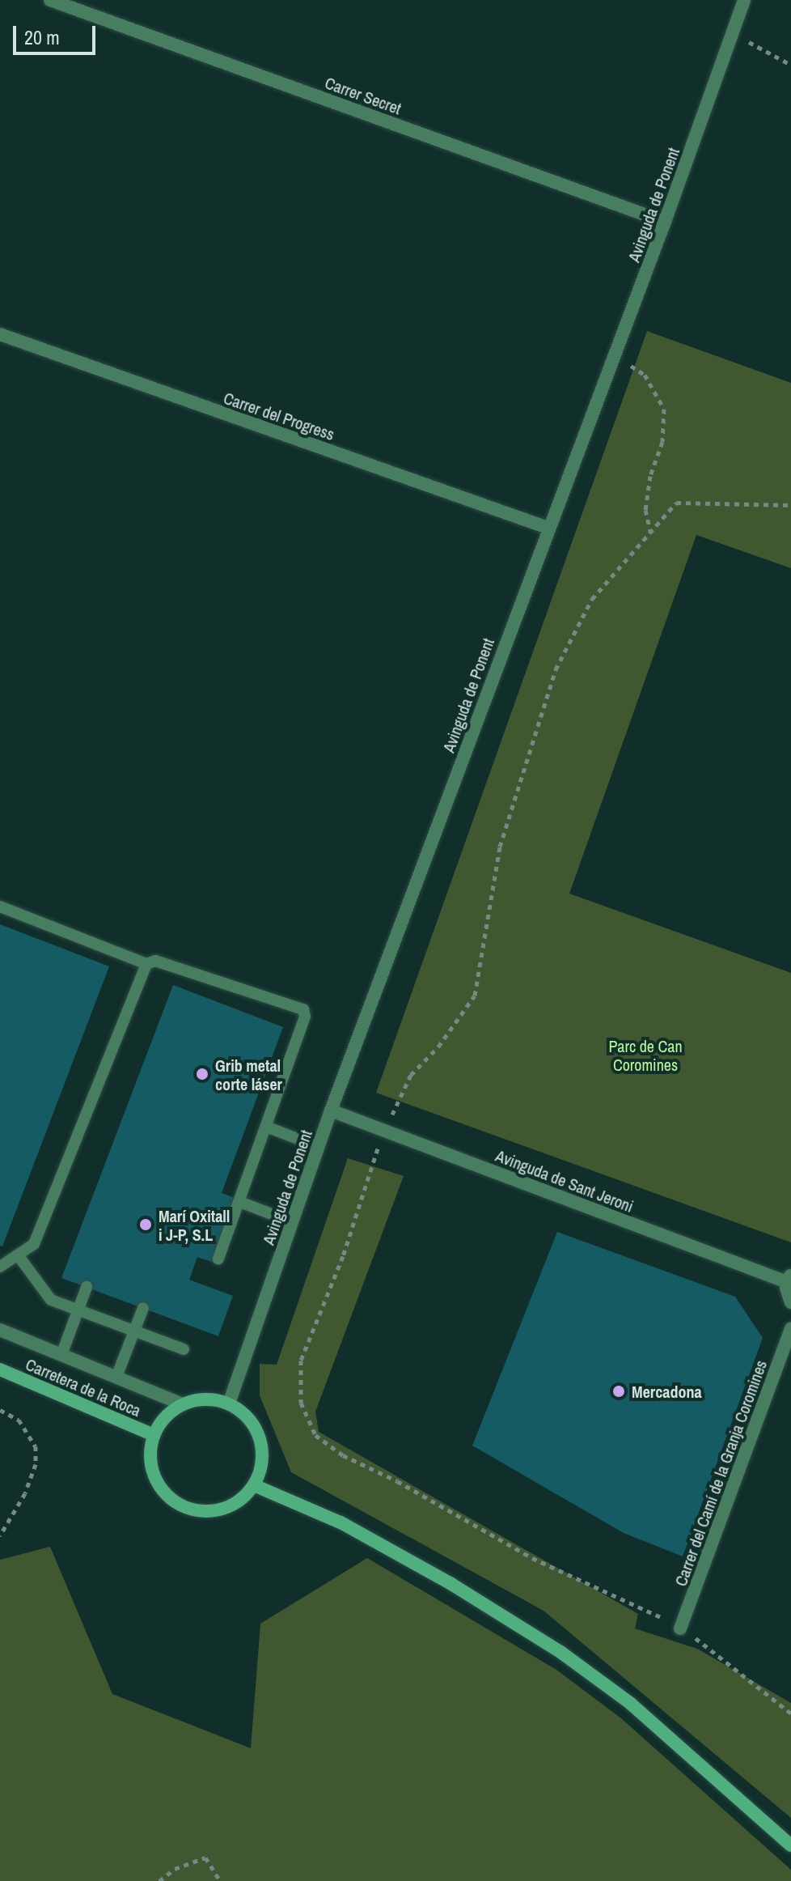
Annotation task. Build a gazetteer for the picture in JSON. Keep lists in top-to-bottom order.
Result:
{
  "streets": {
    "street": [
      "Carrer Secret",
      "Avinguda de Ponent",
      "Carrer del Progress",
      "Avinguda de Sant Jeroni",
      "Carretera de la Roca",
      "Carrer del Camí de la Granja Coromines"
    ]
  },
  "crossings": [
    ["Carrer Secret", "Avinguda de Ponent"],
    ["Avinguda de Ponent", "Carrer del Progress"],
    ["Avinguda de Ponent", "Avinguda de Sant Jeroni"],
    ["Avinguda de Ponent", "Carretera de la Roca"]
  ],
  "parks": ["Parc de Can Coromines"],
  "places": ["Grib metal corte láser", "Marí Oxitall i J-P, S.L", "Mercadona"],
  "scale_bar": "20 m"
}
